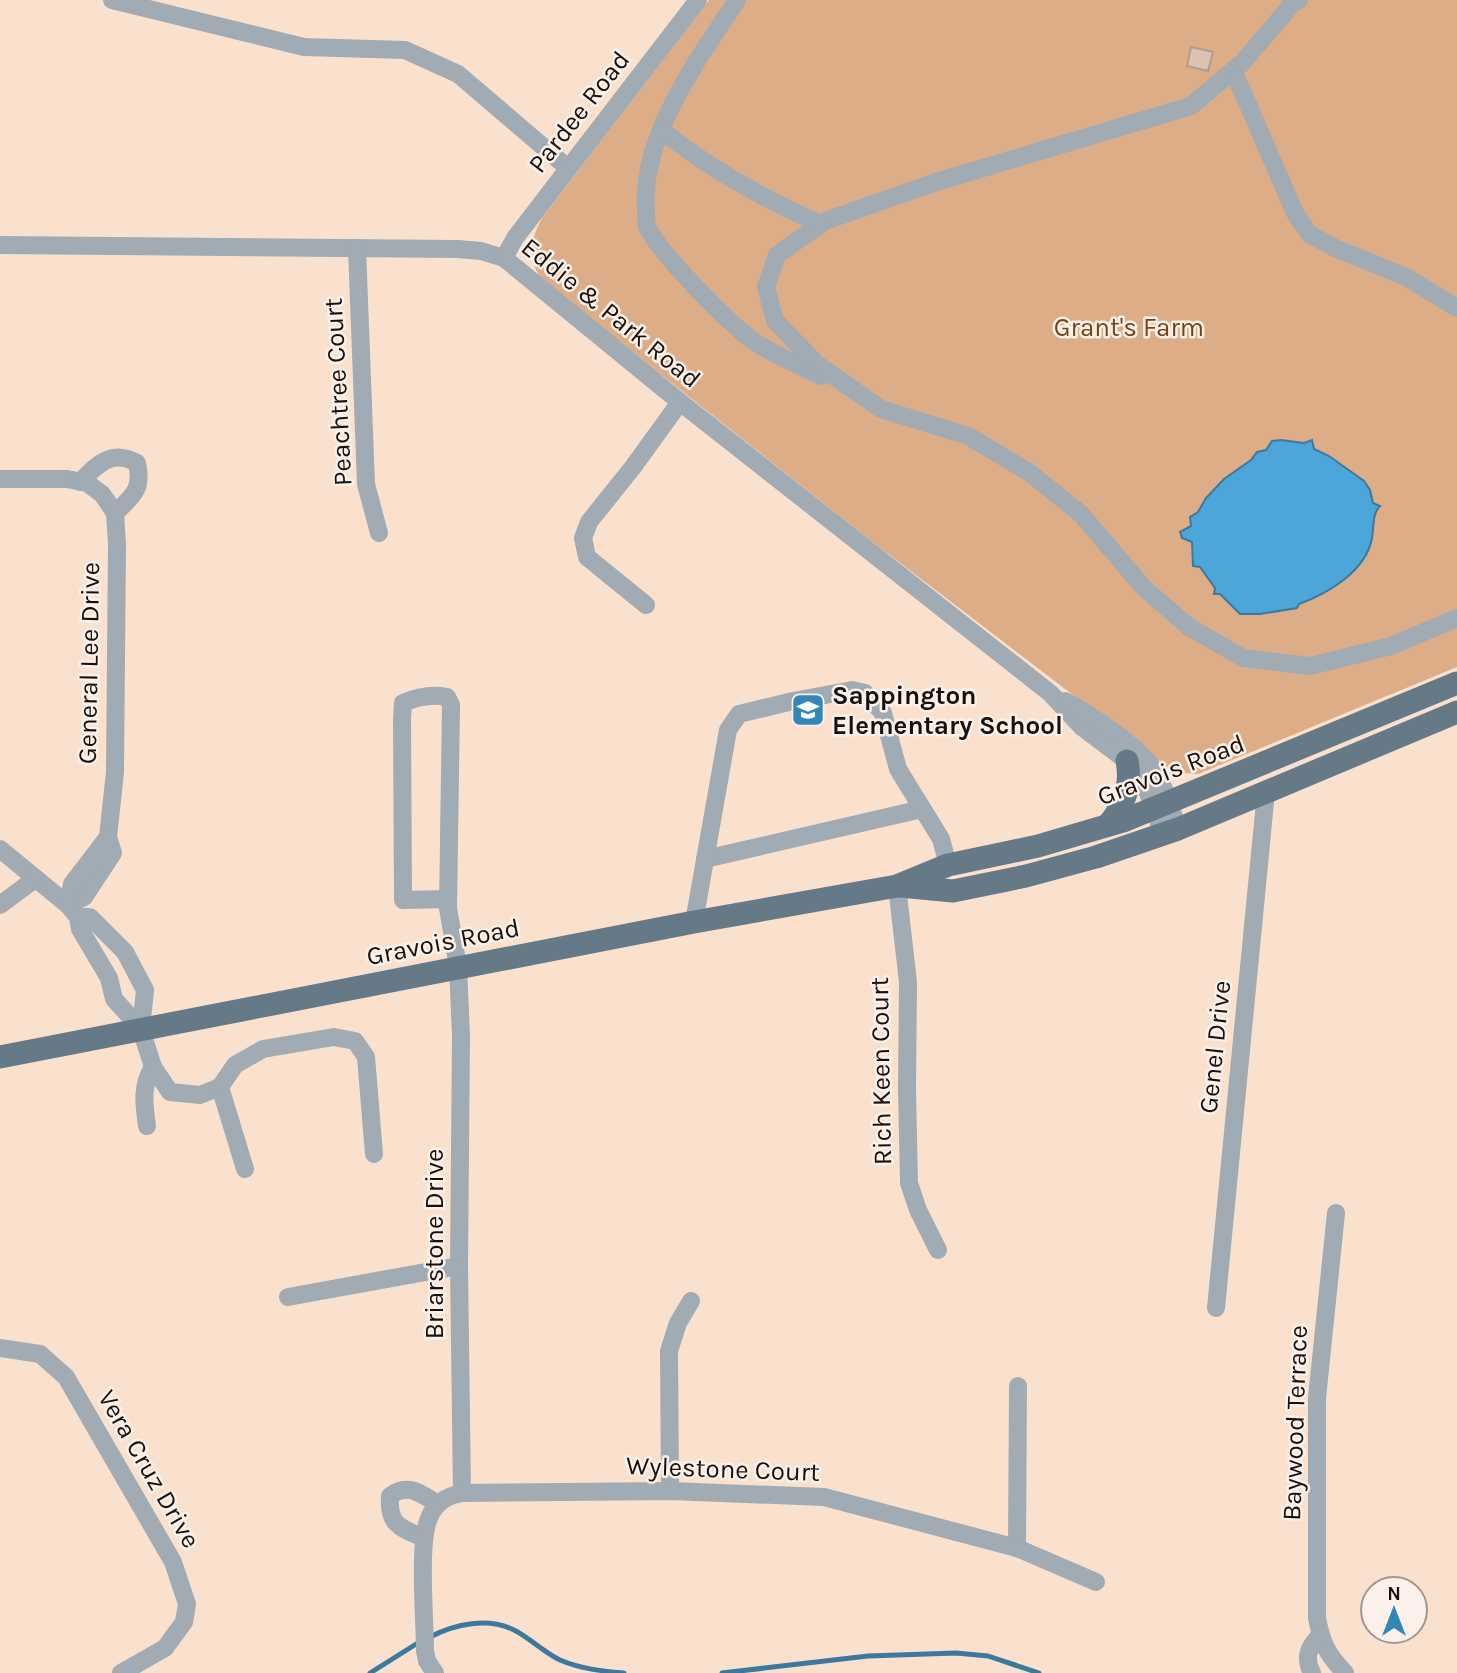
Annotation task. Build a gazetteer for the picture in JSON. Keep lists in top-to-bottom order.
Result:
{
  "streets": {
    "main road": ["Gravois Road"],
    "street": [
      "Pardee Road",
      "Eddie & Park Road",
      "Peachtree Court",
      "General Lee Drive",
      "Genel Drive",
      "Rich Keen Court",
      "Briarstone Drive",
      "Baywood Terrace",
      "Vera Cruz Drive",
      "Wylestone Court"
    ]
  },
  "crossings": [
    ["Pardee Road", "Eddie & Park Road"],
    ["Eddie & Park Road", "Peachtree Court"],
    ["Eddie & Park Road", "Gravois Road"],
    ["Gravois Road", "Genel Drive"],
    ["Gravois Road", "Rich Keen Court"],
    ["Gravois Road", "Briarstone Drive"],
    ["Briarstone Drive", "Wylestone Court"]
  ],
  "parks": ["Grant's Farm"],
  "places": {
    "school or university": ["Sappington Elementary School"]
  },
  "north": "top"
}
